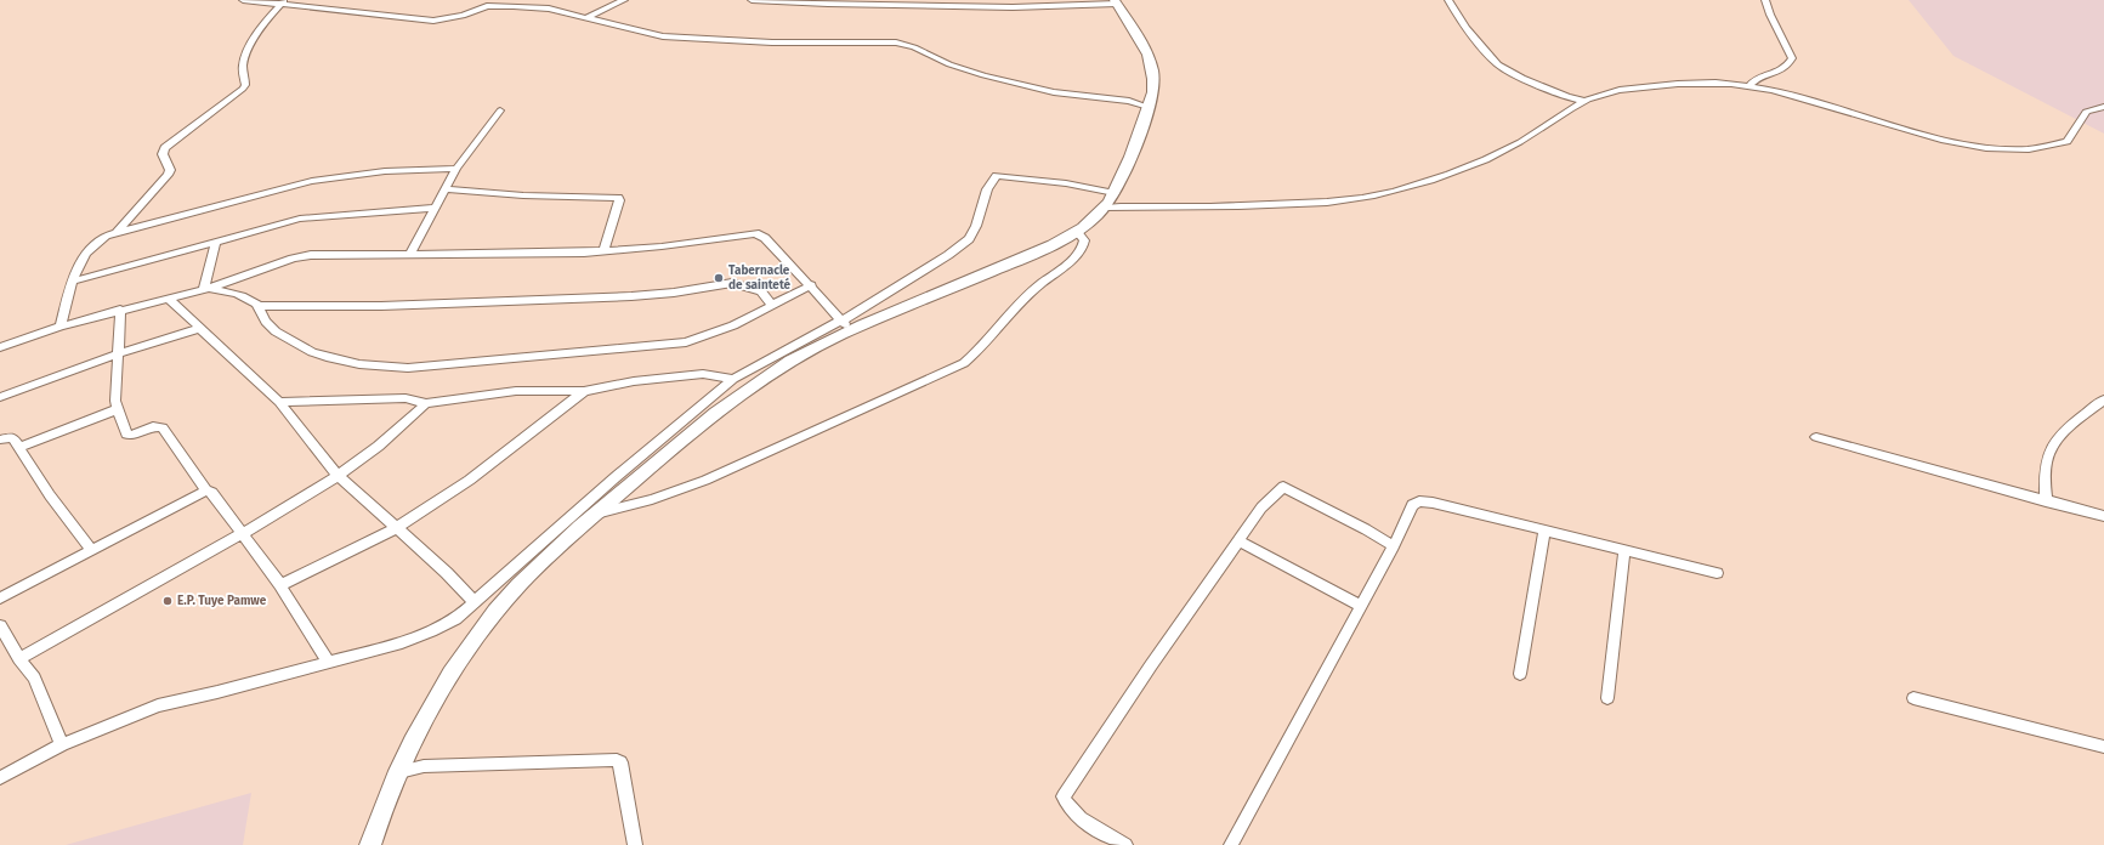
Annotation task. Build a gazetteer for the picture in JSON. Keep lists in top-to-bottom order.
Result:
{
  "places": ["Tabernacle de sainteté", "E.P. Tuye Pamwe"]
}
